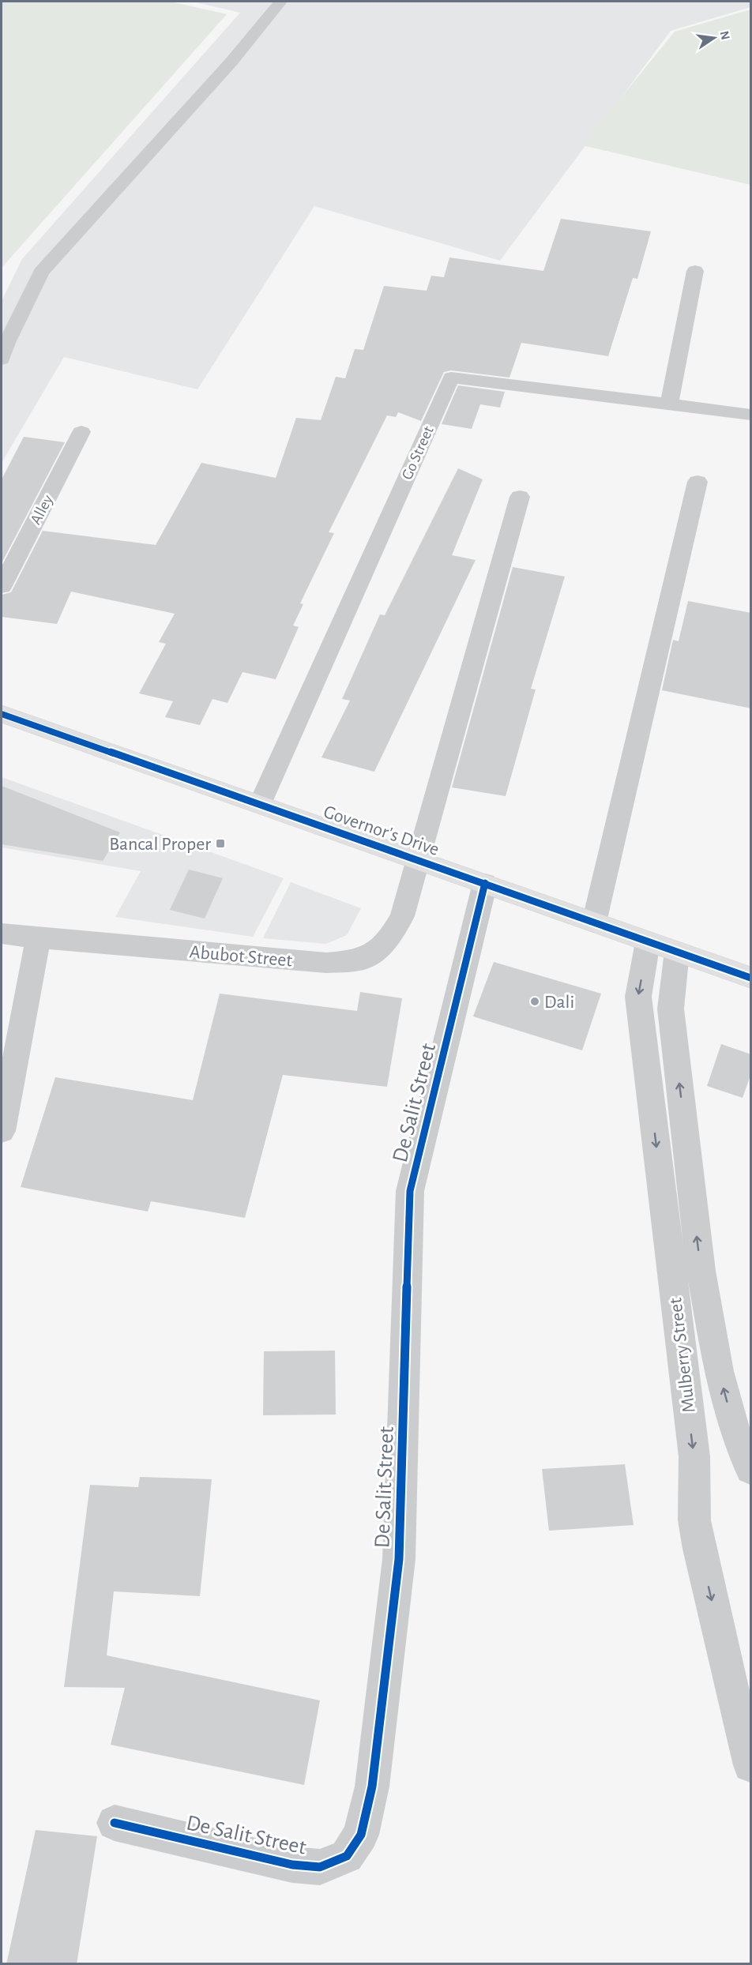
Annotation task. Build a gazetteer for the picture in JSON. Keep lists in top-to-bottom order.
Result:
{
  "streets": {
    "highway": ["Governor's Drive"],
    "street": [
      "Go Street",
      "Alley",
      "Abubot Street",
      "De Salit Street",
      "Mulberry Street"
    ]
  },
  "crossings": [
    ["Go Street", "Governor's Drive"],
    ["Governor's Drive", "Abubot Street"],
    ["Governor's Drive", "De Salit Street"],
    ["Governor's Drive", "Mulberry Street"]
  ],
  "places": {
    "transit": ["Bancal Proper"],
    "other": ["Dali"]
  },
  "north": "right"
}
